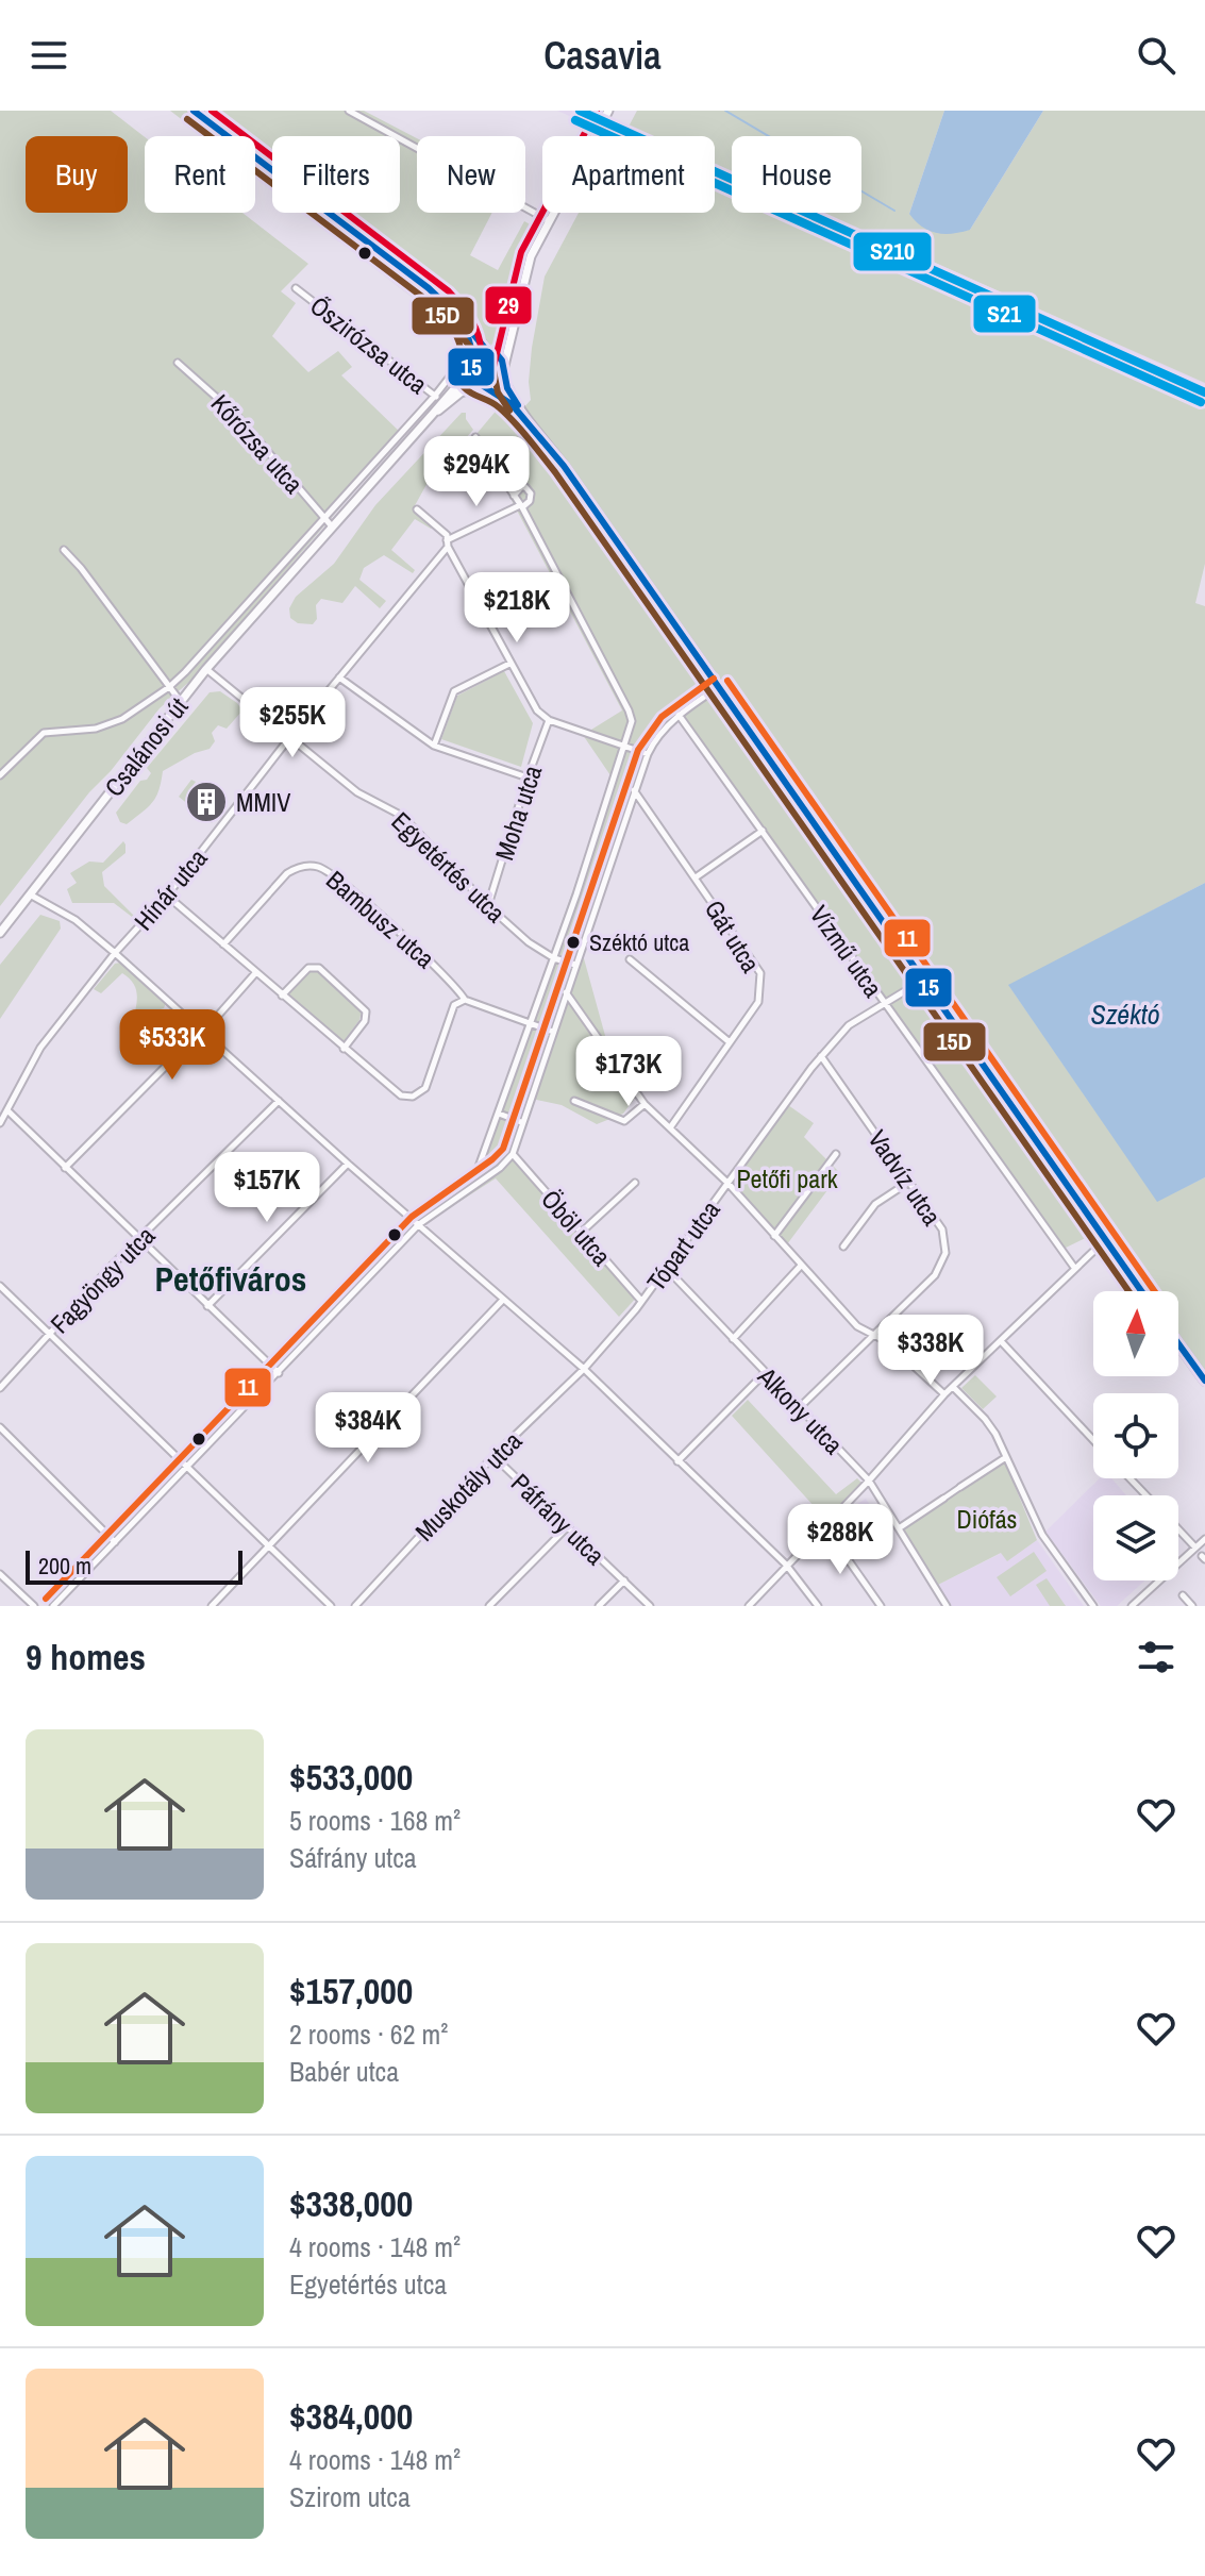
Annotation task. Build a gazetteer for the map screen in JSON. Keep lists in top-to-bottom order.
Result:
{
  "streets": {
    "main road": ["Vízmű utca"],
    "street": [
      "Őszirózsa utca",
      "Kőrózsa utca",
      "Csalánosi út",
      "Moha utca",
      "Egyetértés utca",
      "Hínár utca",
      "Bambusz utca",
      "Gát utca",
      "Vadvíz utca",
      "Öböl utca",
      "Tópart utca",
      "Fagyöngy utca",
      "Alkony utca",
      "Muskotály utca",
      "Páfrány utca"
    ]
  },
  "crossings": [
    ["Őszirózsa utca", "Csalánosi út"],
    ["Kőrózsa utca", "Csalánosi út"],
    ["Csalánosi út", "Egyetértés utca"],
    ["Moha utca", "Egyetértés utca"],
    ["Egyetértés utca", "Hínár utca"],
    ["Vízmű utca", "Tópart utca"],
    ["Vadvíz utca", "Tópart utca"],
    ["Vadvíz utca", "Alkony utca"],
    ["Öböl utca", "Tópart utca"],
    ["Tópart utca", "Alkony utca"],
    ["Tópart utca", "Muskotály utca"],
    ["Muskotály utca", "Páfrány utca"]
  ],
  "districts": ["Petőfiváros"],
  "water": ["Széktó"],
  "parks": ["Petőfi park", "Diófás"],
  "places": {
    "building": ["MMIV"],
    "other": ["Széktó utca"]
  },
  "lines": [
    "transit line S210",
    "transit line 15",
    "transit line 29",
    "transit line 15D",
    "transit line S21",
    "transit line 11"
  ],
  "scale_bar": "200 m",
  "north": "top",
  "page": {
    "header": "Casavia",
    "chip": [
      "Buy",
      "Rent",
      "Filters",
      "New",
      "Apartment",
      "House"
    ],
    "price": [
      "$294K",
      "$218K",
      "$255K",
      "$533K",
      "$173K",
      "$157K",
      "$338K",
      "$384K",
      "$288K"
    ],
    "scale": "200 m",
    "heading": "9 homes",
    "list": [
      {
        "name": "$533,000",
        "note": "5 rooms · 168 m² · Sáfrány utca"
      },
      {
        "name": "$157,000",
        "note": "2 rooms · 62 m² · Babér utca"
      },
      {
        "name": "$338,000",
        "note": "4 rooms · 148 m² · Egyetértés utca"
      },
      {
        "name": "$384,000",
        "note": "4 rooms · 148 m² · Szirom utca"
      }
    ]
  }
}
